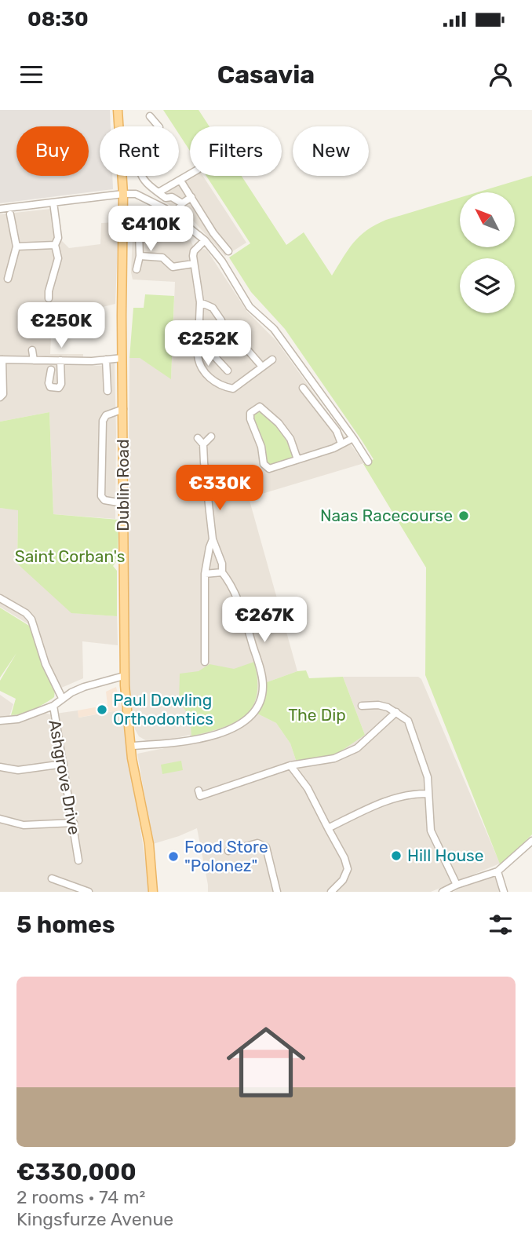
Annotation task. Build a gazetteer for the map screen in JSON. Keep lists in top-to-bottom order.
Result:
{
  "streets": {
    "main road": ["Dublin Road"],
    "street": ["Ashgrove Drive"]
  },
  "crossings": [
    ["Dublin Road", "Ashgrove Drive"]
  ],
  "parks": ["Saint Corban's", "The Dip"],
  "places": [
    "Naas Racecourse",
    "Paul Dowling Orthodontics",
    "Hill House",
    "Food Store \"Polonez\""
  ],
  "north": "top left",
  "page": {
    "status": "08:30",
    "header": "Casavia",
    "chip": [
      "Buy",
      "Rent",
      "Filters",
      "New"
    ],
    "price": [
      "€410K",
      "€250K",
      "€252K",
      "€330K",
      "€267K"
    ],
    "heading": "5 homes",
    "list": [
      {
        "name": "€330,000",
        "note": "2 rooms · 74 m² · Kingsfurze Avenue"
      }
    ]
  }
}
